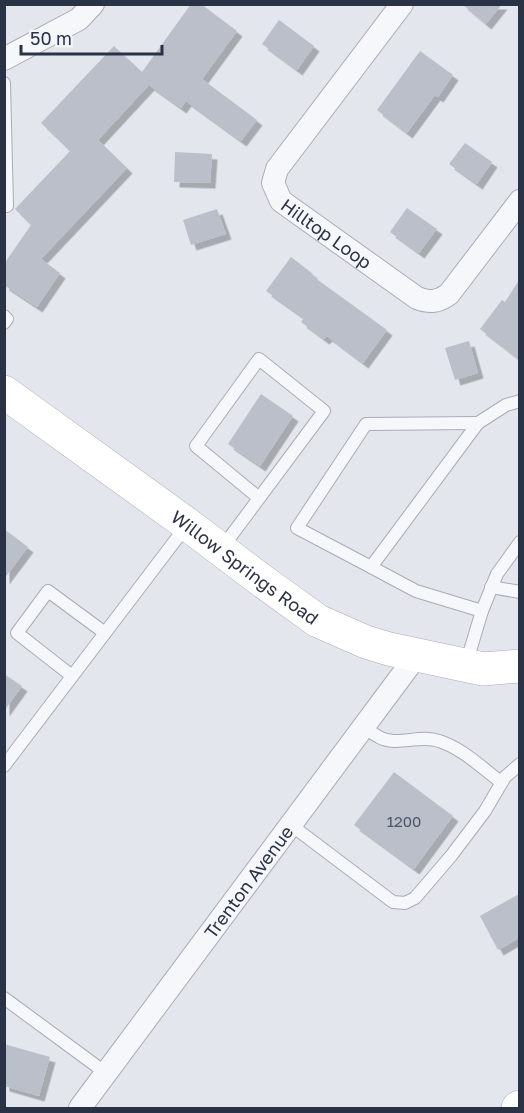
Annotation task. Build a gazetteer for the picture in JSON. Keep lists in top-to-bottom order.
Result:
{
  "streets": {
    "street": ["Hilltop Loop", "Willow Springs Road", "Trenton Avenue"]
  },
  "crossings": [
    ["Willow Springs Road", "Trenton Avenue"]
  ],
  "house_numbers": ["1200"],
  "scale_bar": "50 m"
}
